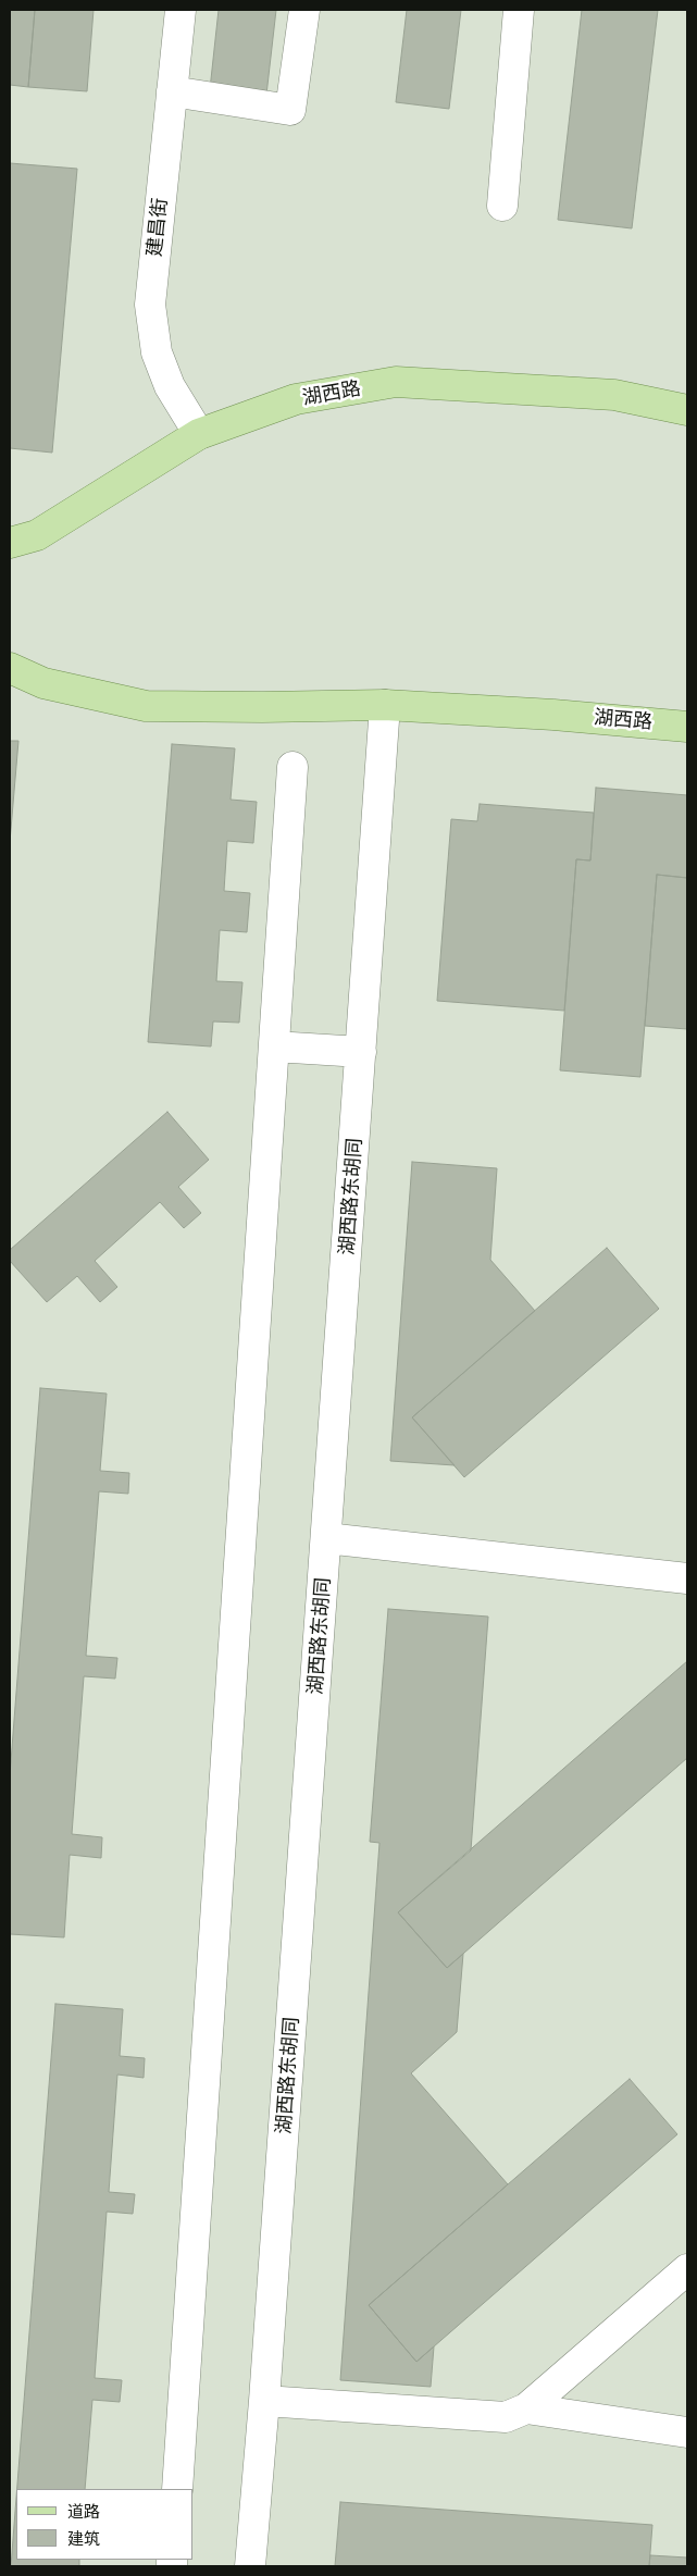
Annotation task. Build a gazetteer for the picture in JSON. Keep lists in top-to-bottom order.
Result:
{
  "streets": {
    "main road": ["湖西路"],
    "street": ["建昌街", "湖西路东胡同"]
  },
  "crossings": [
    ["建昌街", "湖西路"],
    ["湖西路", "湖西路东胡同"]
  ],
  "legend": ["道路", "建筑"]
}
